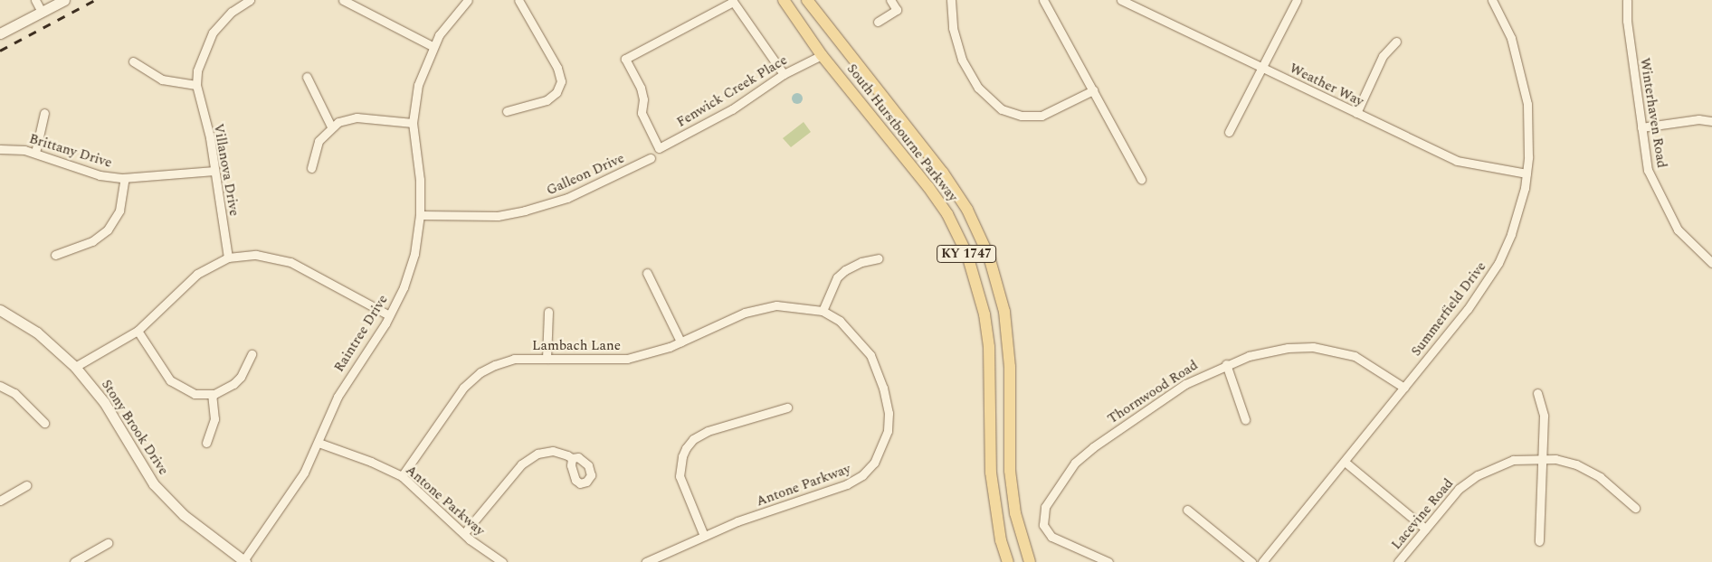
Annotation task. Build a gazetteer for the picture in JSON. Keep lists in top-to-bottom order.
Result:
{
  "streets": {
    "main road": ["South Hurstbourne Parkway", "KY 1747"],
    "street": [
      "Weather Way",
      "Fenwick Creek Place",
      "Winterhaven Road",
      "Brittany Drive",
      "Villanova Drive",
      "Galleon Drive",
      "Summerfield Drive",
      "Raintree Drive",
      "Lambach Lane",
      "Thornwood Road",
      "Stony Brook Drive",
      "Antone Parkway",
      "Lacevine Road"
    ]
  },
  "crossings": [
    ["Weather Way", "Summerfield Drive"],
    ["Fenwick Creek Place", "South Hurstbourne Parkway"],
    ["Brittany Drive", "Villanova Drive"],
    ["Galleon Drive", "Raintree Drive"],
    ["Summerfield Drive", "Thornwood Road"],
    ["Raintree Drive", "Stony Brook Drive"],
    ["Raintree Drive", "Antone Parkway"],
    ["Lambach Lane", "Antone Parkway"]
  ]
}
